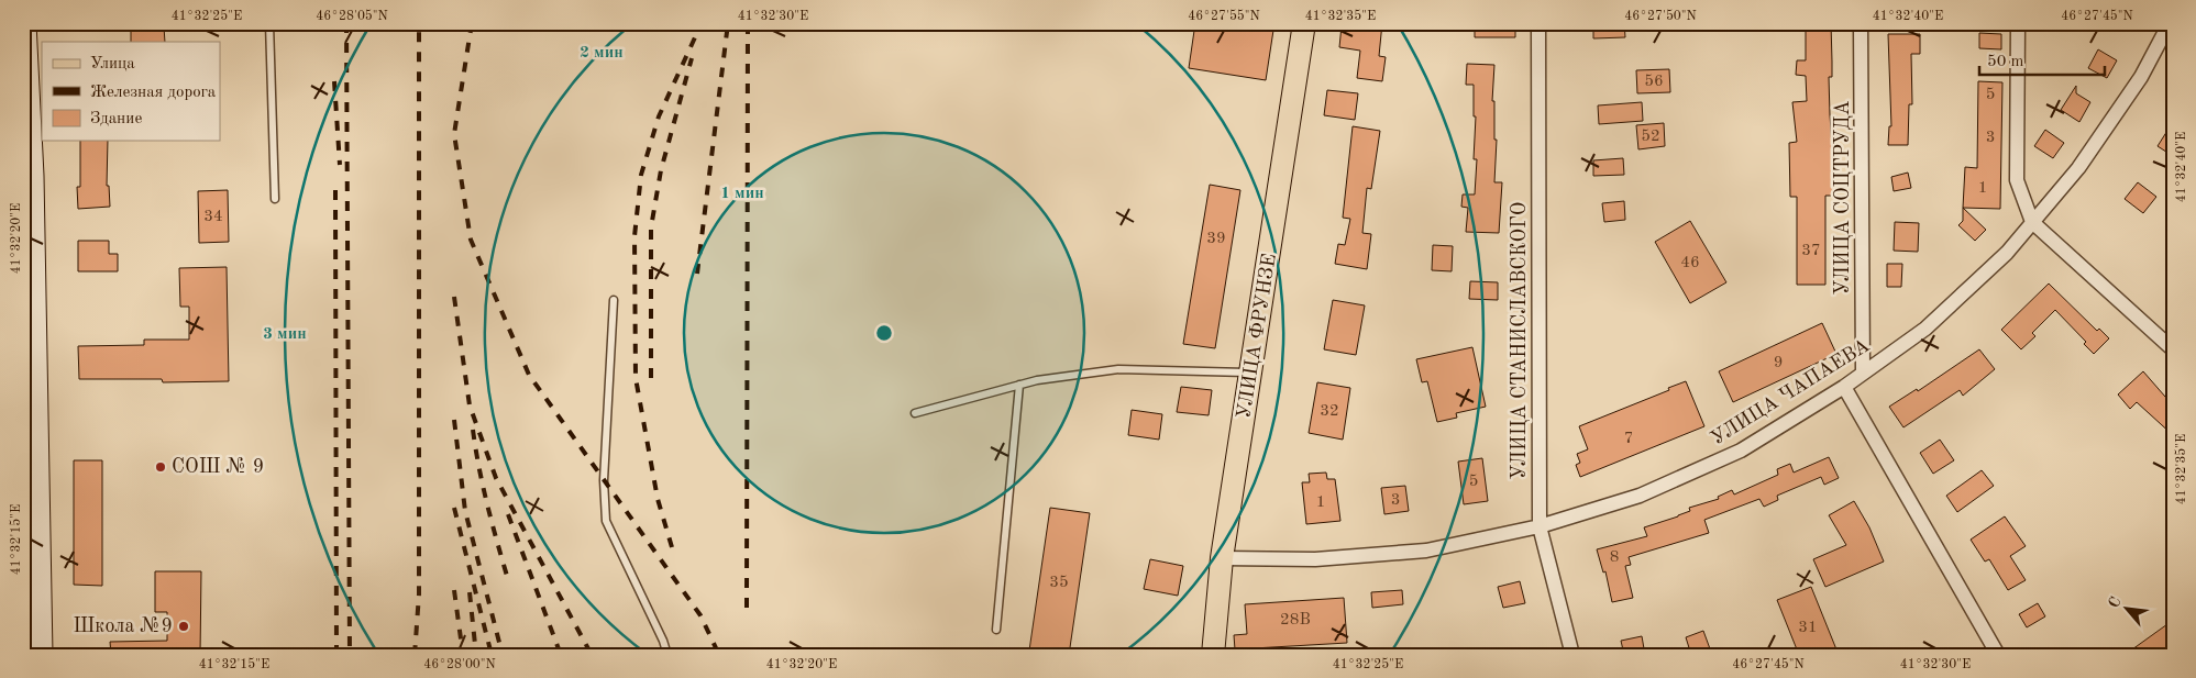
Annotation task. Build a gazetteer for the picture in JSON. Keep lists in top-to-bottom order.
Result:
{
  "streets": {
    "main road": ["УЛИЦА ФРУНЗЕ"],
    "street": ["УЛИЦА СОЦТРУДА", "УЛИЦА СТАНИСЛАВСКОГО", "УЛИЦА ЧАПАЕВА"]
  },
  "crossings": [
    ["УЛИЦА СОЦТРУДА", "УЛИЦА ЧАПАЕВА"],
    ["УЛИЦА ФРУНЗЕ", "УЛИЦА ЧАПАЕВА"],
    ["УЛИЦА СТАНИСЛАВСКОГО", "УЛИЦА ЧАПАЕВА"]
  ],
  "places": ["СОШ № 9", "Школа №9"],
  "house_numbers": [
    "56",
    "5",
    "52",
    "3",
    "1",
    "34",
    "39",
    "37",
    "46",
    "9",
    "32",
    "7",
    "5",
    "3",
    "1",
    "8",
    "35",
    "28В",
    "31"
  ],
  "legend": ["Улица", "Железная дорога", "Здание"],
  "scale_bar": "50 m",
  "north": "top left",
  "coordinates": [
    "41°32'25\"E",
    "46°28'05\"N",
    "41°32'30\"E",
    "46°27'55\"N",
    "41°32'35\"E",
    "46°27'50\"N",
    "41°32'40\"E",
    "46°27'45\"N",
    "41°32'20\"E",
    "41°32'15\"E",
    "46°28'00\"N"
  ],
  "rings": ["2 мин", "1 мин", "3 мин"]
}
